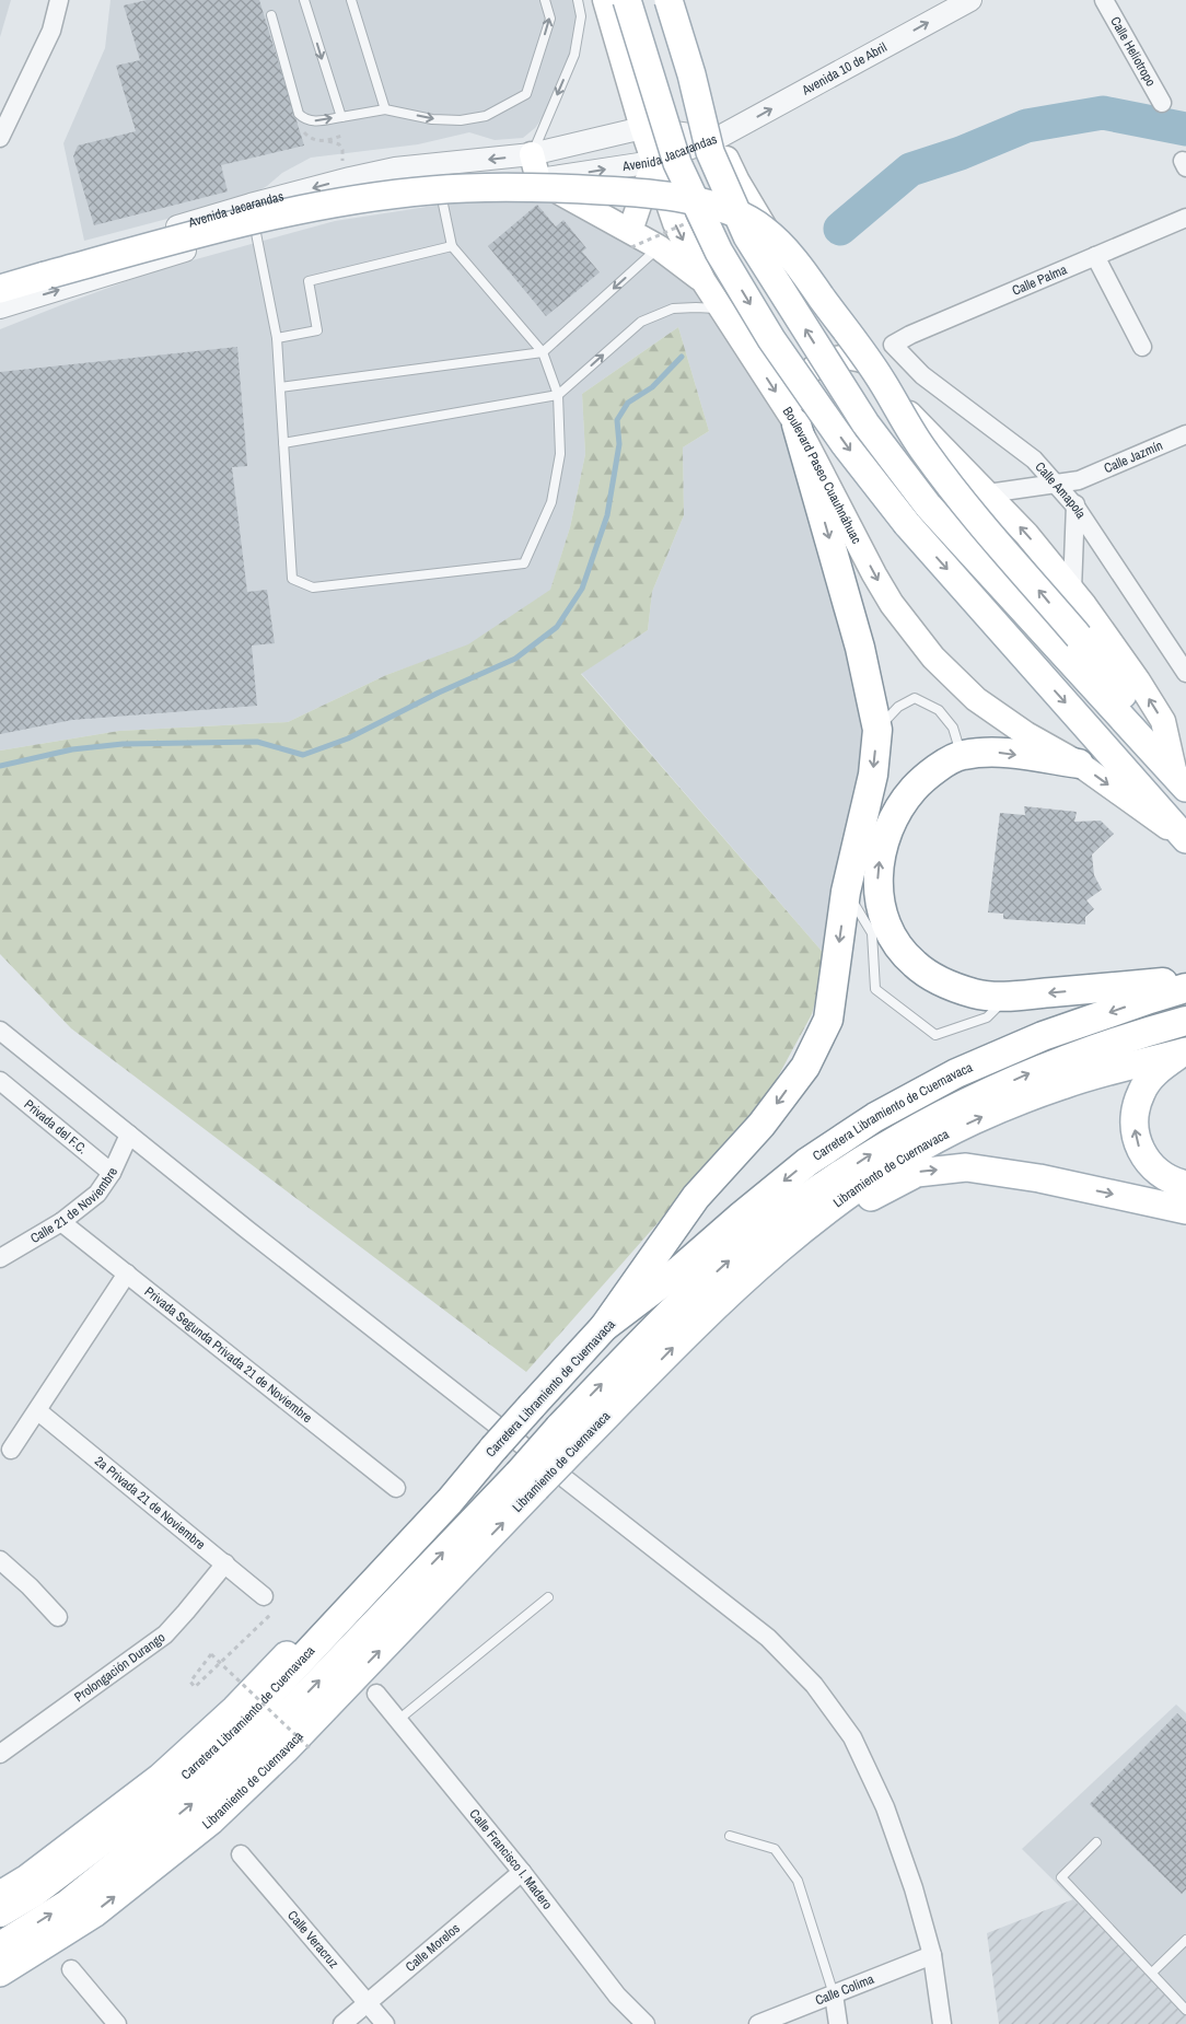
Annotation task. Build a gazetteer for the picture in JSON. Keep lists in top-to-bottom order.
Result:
{
  "streets": {
    "highway": ["Carretera Libramiento de Cuernavaca"],
    "main road": ["Boulevard Paseo Cuauhnáhuac", "Libramiento de Cuernavaca"],
    "street": [
      "Calle Heliotropo",
      "Avenida 10 de Abril",
      "Avenida Jacarandas",
      "Calle Palma",
      "Calle Jazmín",
      "Calle Amapola",
      "Privada del F.C.",
      "Calle 21 de Noviembre",
      "Privada Segunda Privada 21 de Noviembre",
      "2a Privada 21 de Noviembre",
      "Prolongación Durango",
      "Calle Francisco I. Madero",
      "Calle Veracruz",
      "Calle Morelos",
      "Calle Colima"
    ]
  },
  "crossings": [
    ["Avenida 10 de Abril", "Avenida Jacarandas"],
    ["Avenida Jacarandas", "Boulevard Paseo Cuauhnáhuac"],
    ["Calle Palma", "Calle Amapola"],
    ["Calle Jazmín", "Calle Amapola"],
    ["Carretera Libramiento de Cuernavaca", "Libramiento de Cuernavaca"],
    ["Privada del F.C.", "Calle 21 de Noviembre"],
    ["Calle 21 de Noviembre", "Privada Segunda Privada 21 de Noviembre"],
    ["2a Privada 21 de Noviembre", "Prolongación Durango"],
    ["Calle Francisco I. Madero", "Calle Morelos"],
    ["Calle Veracruz", "Calle Morelos"]
  ],
  "one_way": ["Avenida 10 de Abril"]
}
